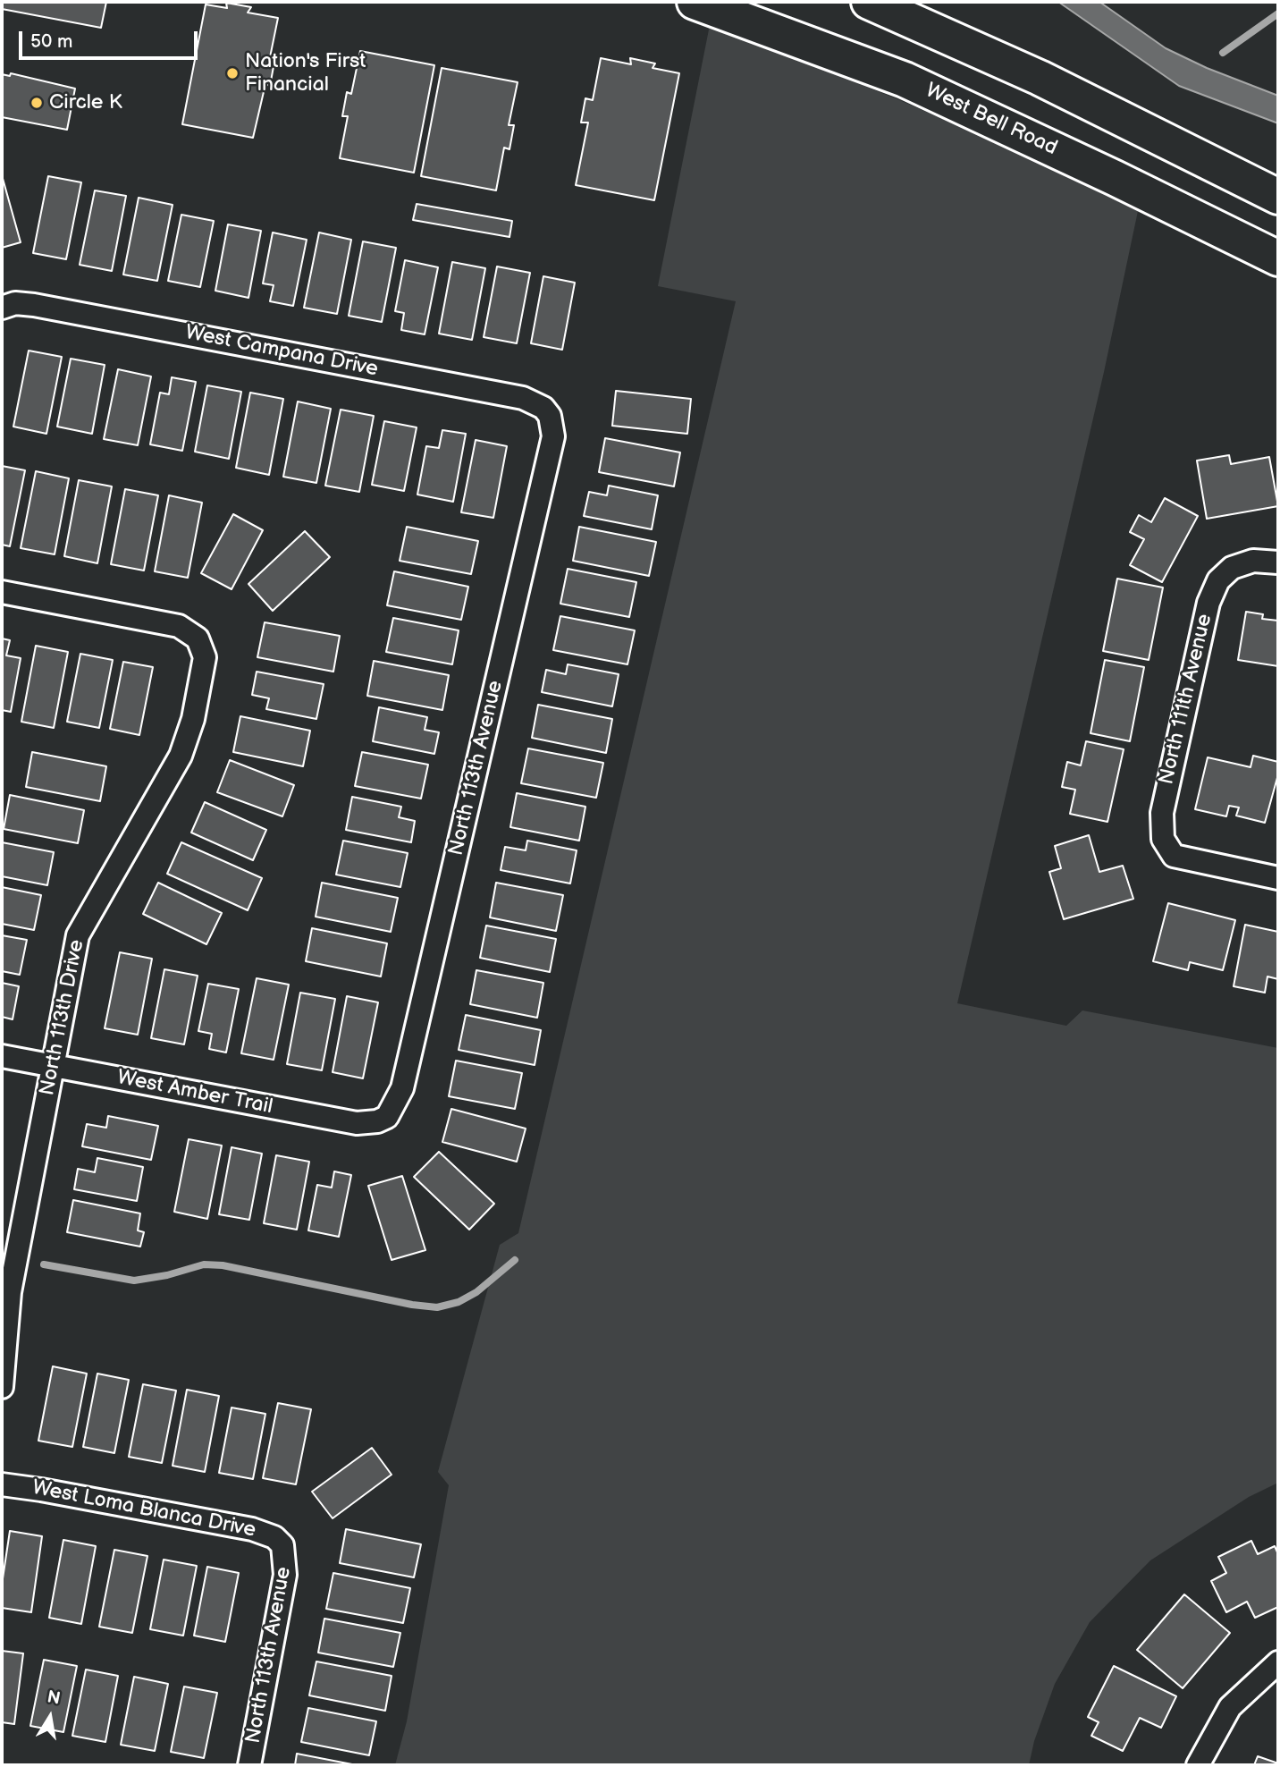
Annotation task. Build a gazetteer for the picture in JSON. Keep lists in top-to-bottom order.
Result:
{
  "streets": {
    "main road": ["West Bell Road"],
    "street": [
      "West Campana Drive",
      "North 111th Avenue",
      "North 113th Avenue",
      "North 113th Drive",
      "West Amber Trail",
      "West Loma Blanca Drive"
    ]
  },
  "crossings": [
    ["West Campana Drive", "North 113th Avenue"],
    ["North 113th Avenue", "West Amber Trail"],
    ["North 113th Avenue", "West Loma Blanca Drive"],
    ["North 113th Drive", "West Amber Trail"]
  ],
  "places": ["Nation's First Financial", "Circle K"],
  "scale_bar": "50 m",
  "north": "top"
}
